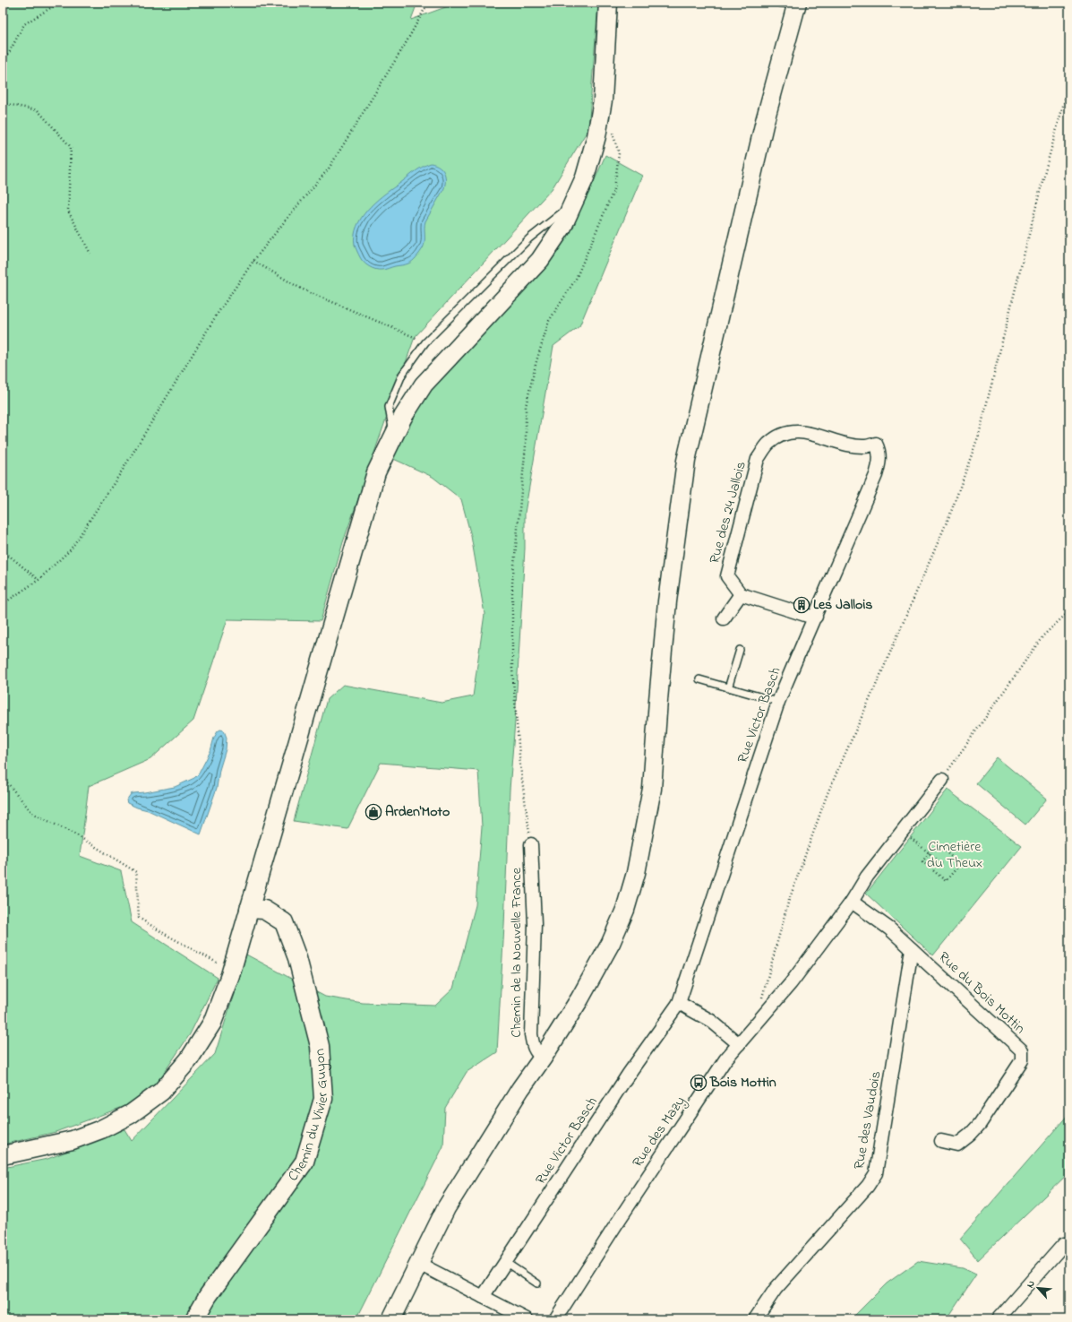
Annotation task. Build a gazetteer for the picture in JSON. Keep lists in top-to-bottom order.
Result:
{
  "streets": {
    "street": [
      "Rue des 24 Jallois",
      "Rue Victor Basch",
      "Chemin de la Nouvelle France",
      "Rue du Bois Mottin",
      "Chemin du Vivier Guyon",
      "Rue des Vaudois",
      "Rue des Mazy"
    ]
  },
  "crossings": [
    ["Rue des 24 Jallois", "Rue Victor Basch"],
    ["Rue du Bois Mottin", "Rue des Vaudois"],
    ["Rue du Bois Mottin", "Rue des Mazy"]
  ],
  "parks": ["Cimetière du Theux"],
  "places": {
    "building": ["Les Jallois"],
    "shop": ["Arden'Moto"],
    "bus stop": ["Bois Mottin"]
  },
  "north": "top left"
}
